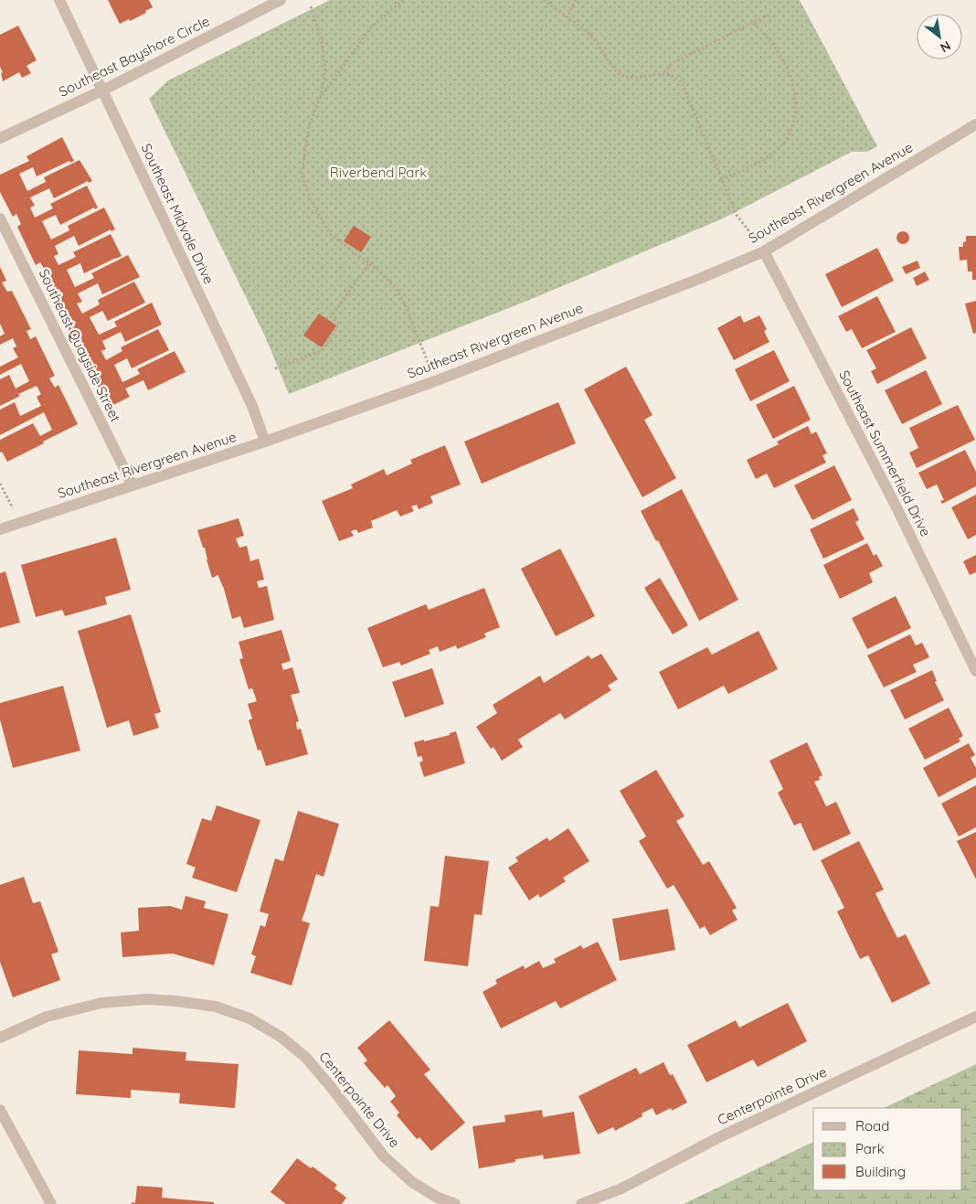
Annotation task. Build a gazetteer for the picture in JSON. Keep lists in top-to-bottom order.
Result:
{
  "streets": {
    "street": [
      "Southeast Bayshore Circle",
      "Southeast Rivergreen Avenue",
      "Southeast Midvale Drive",
      "Southeast Quayside Street",
      "Southeast Summerfield Drive",
      "Centerpointe Drive"
    ]
  },
  "crossings": [
    ["Southeast Bayshore Circle", "Southeast Midvale Drive"],
    ["Southeast Rivergreen Avenue", "Southeast Midvale Drive"],
    ["Southeast Rivergreen Avenue", "Southeast Quayside Street"],
    ["Southeast Rivergreen Avenue", "Southeast Summerfield Drive"]
  ],
  "parks": ["Riverbend Park"],
  "legend": ["Road", "Park", "Building"],
  "north": "bottom right"
}
